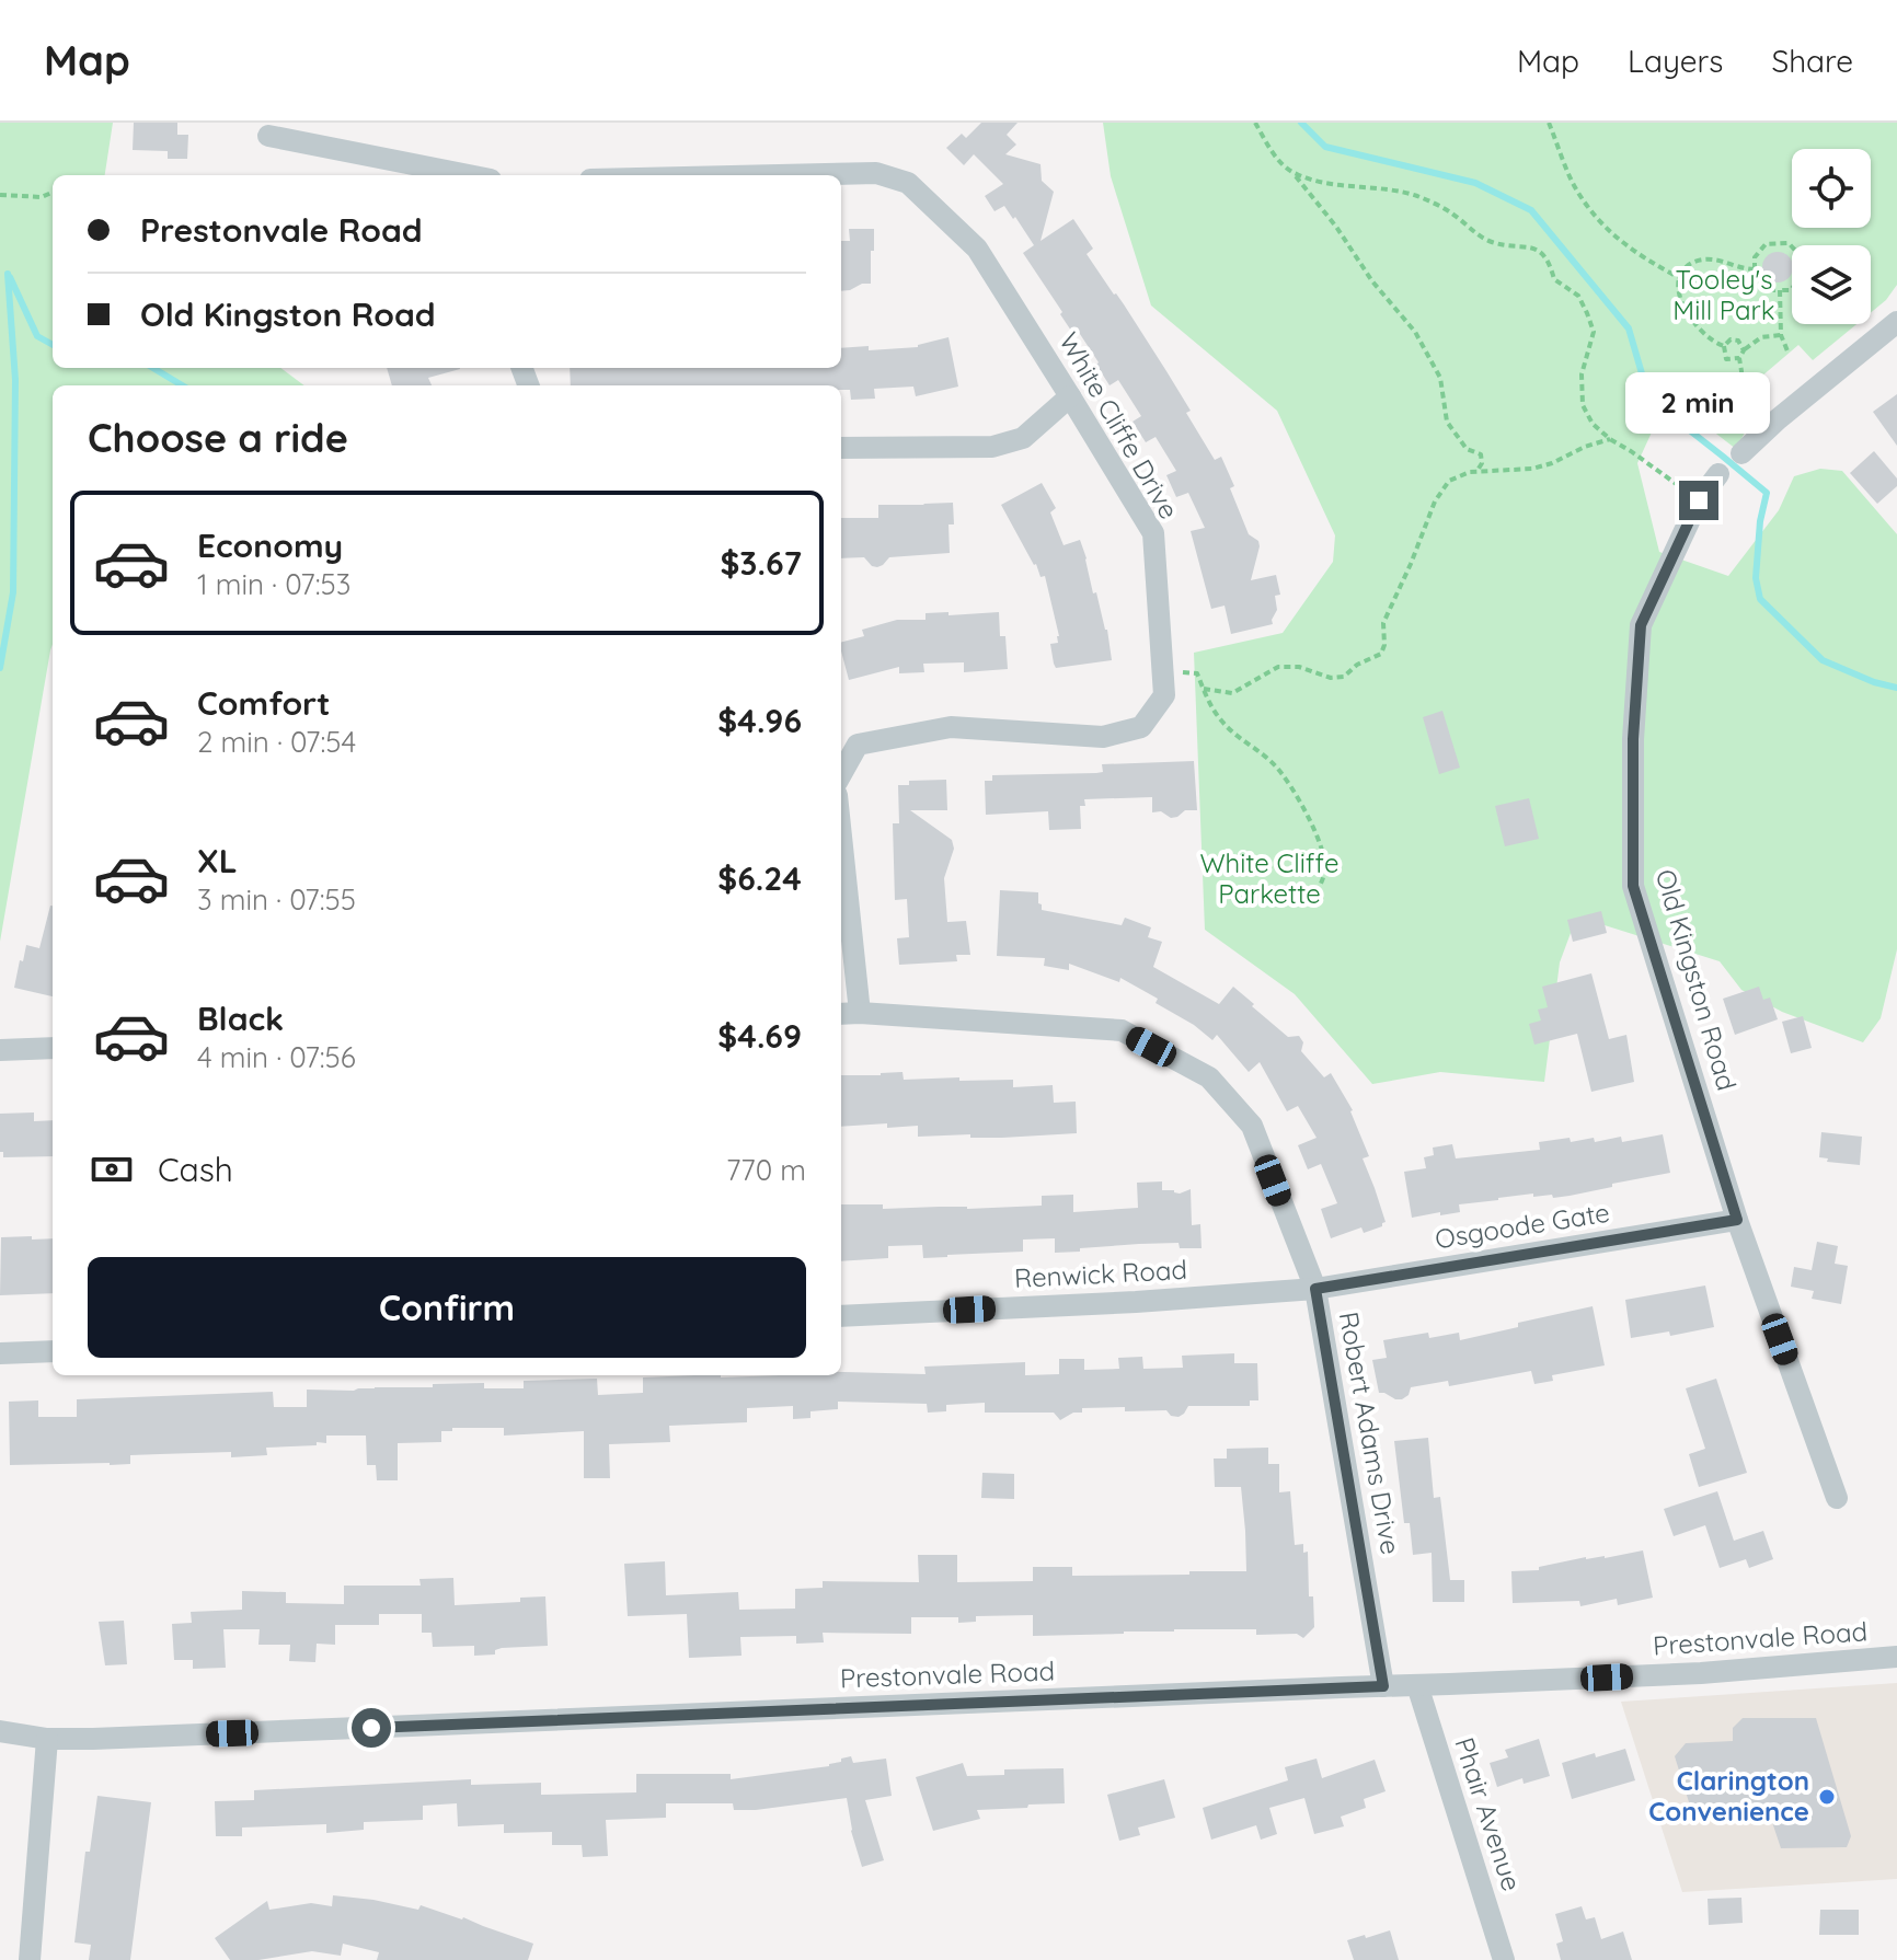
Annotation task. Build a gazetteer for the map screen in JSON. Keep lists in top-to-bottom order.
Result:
{
  "streets": {
    "street": [
      "White Cliffe Drive",
      "Old Kingston Road",
      "Osgoode Gate",
      "Renwick Road",
      "Robert Adams Drive",
      "Prestonvale Road",
      "Phair Avenue"
    ]
  },
  "crossings": [
    ["Old Kingston Road", "Osgoode Gate"],
    ["Osgoode Gate", "Renwick Road"],
    ["Osgoode Gate", "Robert Adams Drive"],
    ["Renwick Road", "Robert Adams Drive"],
    ["Robert Adams Drive", "Prestonvale Road"],
    ["Prestonvale Road", "Phair Avenue"]
  ],
  "parks": ["Tooley's Mill Park", "White Cliffe Parkette"],
  "places": ["Clarington Convenience"],
  "page": {
    "header": "Map",
    "nav": ["Map", "Layers", "Share"],
    "banner": ["Prestonvale Road", "Old Kingston Road"],
    "bubble": "2 min",
    "heading": "Choose a ride",
    "list": [
      {
        "name": "Economy",
        "note": "1 min · 07:53",
        "value": "$3.67"
      },
      {
        "name": "Comfort",
        "note": "2 min · 07:54",
        "value": "$4.96"
      },
      {
        "name": "XL",
        "note": "3 min · 07:55",
        "value": "$6.24"
      },
      {
        "name": "Black",
        "note": "4 min · 07:56",
        "value": "$4.69"
      }
    ],
    "pay": ["Cash", "770 m"],
    "buttons": "Confirm"
  }
}
